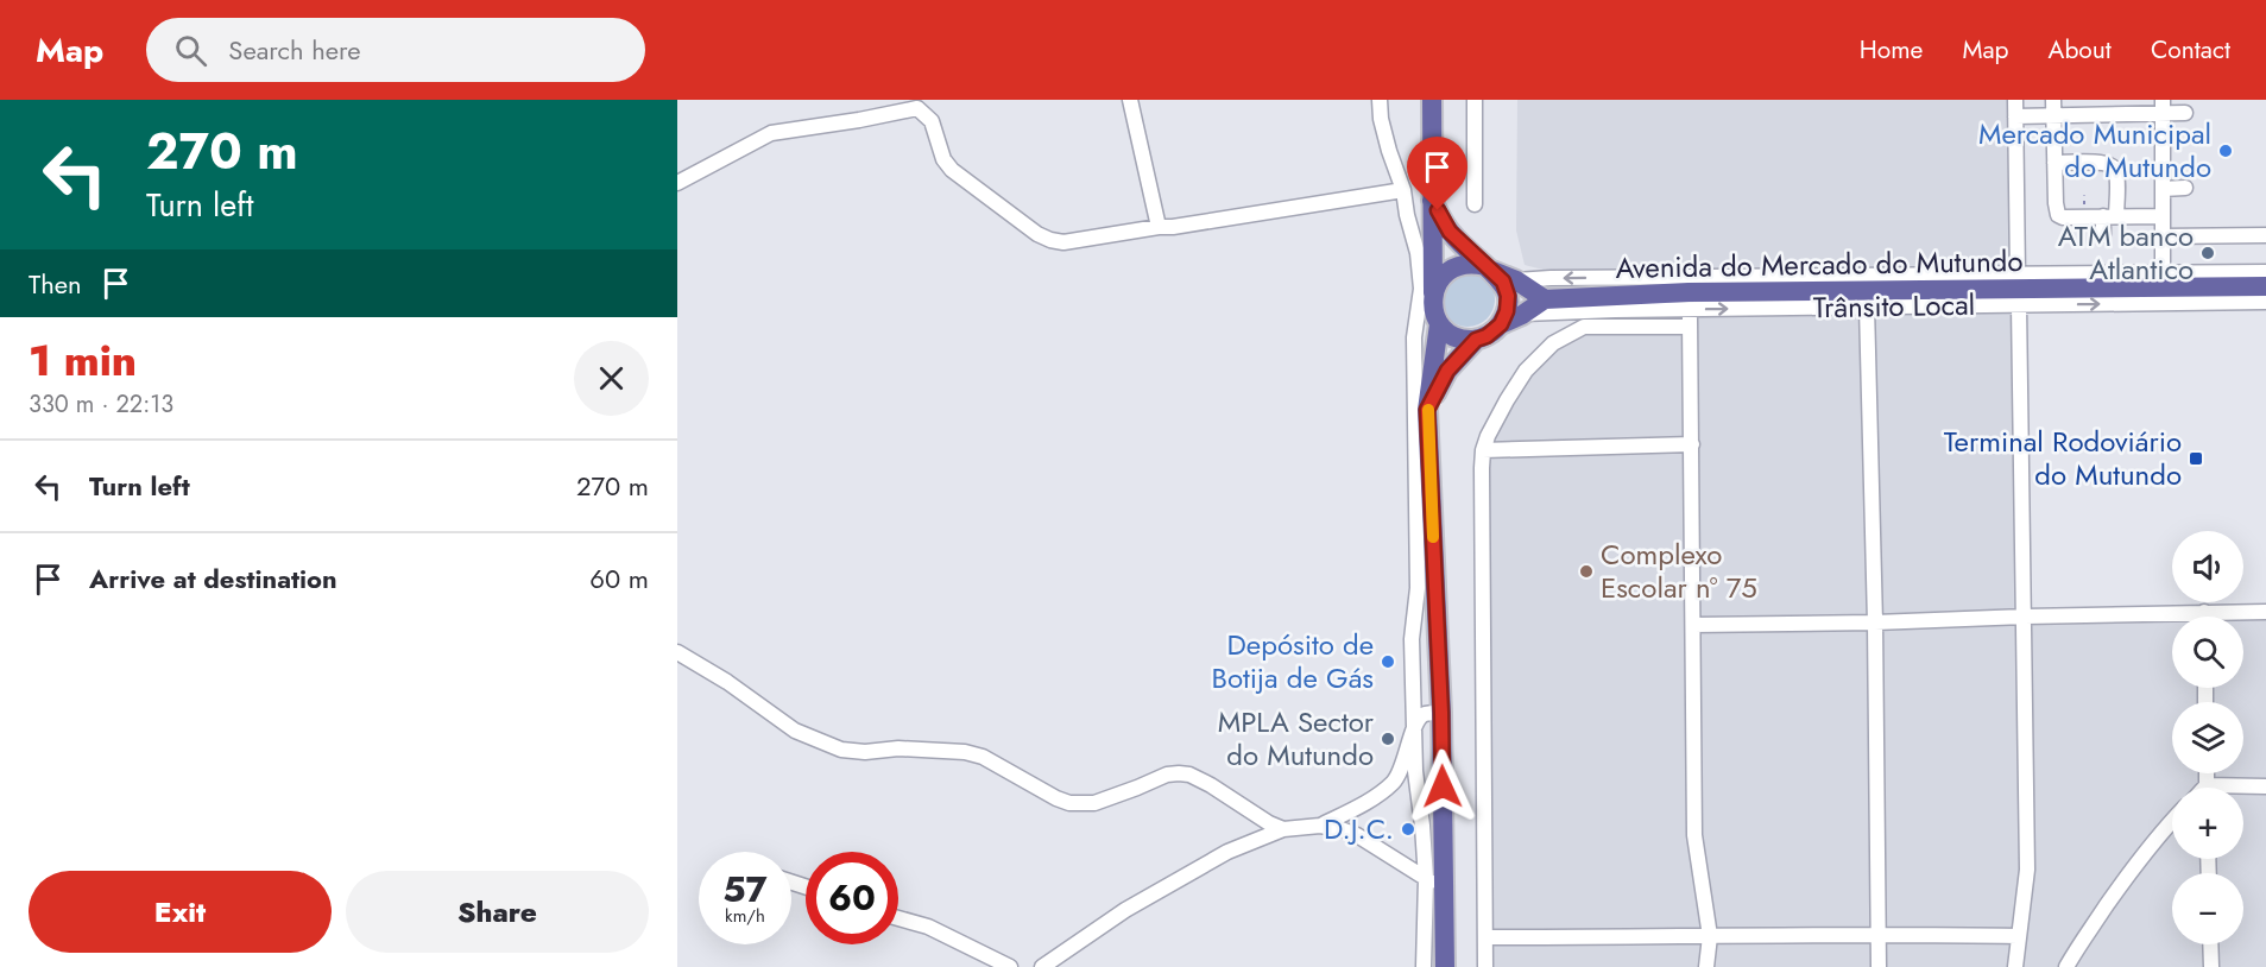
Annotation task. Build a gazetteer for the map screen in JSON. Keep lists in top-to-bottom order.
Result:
{
  "streets": {
    "main road": ["Avenida do Mercado do Mutundo"],
    "street": ["Trânsito Local"]
  },
  "crossings": [
    ["Avenida do Mercado do Mutundo", "Trânsito Local"]
  ],
  "places": {
    "other": [
      "Mercado Municipal do Mutundo",
      "ATM banco Atlantico",
      "Complexo Escolar nº 75",
      "Depósito de Botija de Gás",
      "MPLA Sector do Mutundo",
      "D.J.C."
    ],
    "transit": ["Terminal Rodoviário do Mutundo"]
  },
  "page": {
    "header": "Map",
    "search": "Search here",
    "nav": [
      "Home",
      "Map",
      "About",
      "Contact"
    ],
    "turn": ["270 m", "Turn left"],
    "then": "Then",
    "heading": ["1 min", "330 m · 22:13"],
    "list": [
      {
        "name": "Turn left",
        "value": "270 m"
      },
      {
        "name": "Arrive at destination",
        "value": "60 m"
      }
    ],
    "map_buttons": ["+", "−"],
    "speed": "57 km/h",
    "limit": "60",
    "buttons": ["Exit", "Share"]
  }
}
